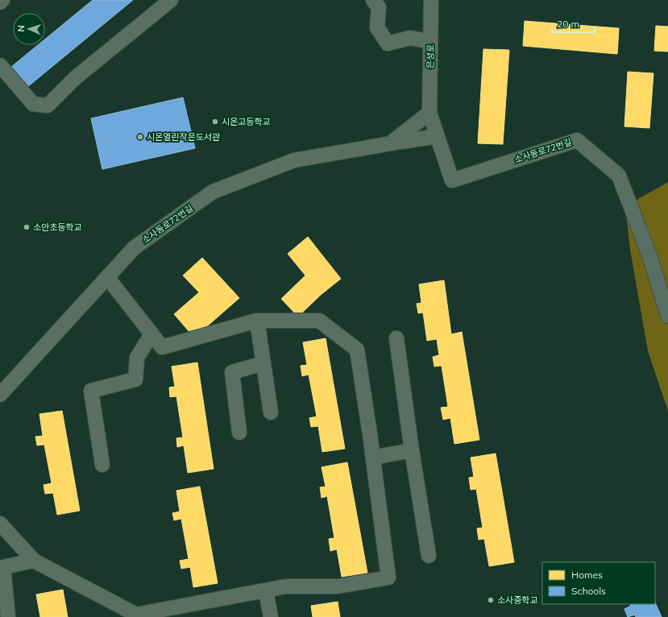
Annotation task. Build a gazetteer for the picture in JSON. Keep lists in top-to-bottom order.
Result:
{
  "streets": {
    "street": ["은성로", "소사동로72번길"]
  },
  "crossings": [
    ["은성로", "소사동로72번길"]
  ],
  "places": [
    "시온고등학교",
    "시온열린작은도서관",
    "소안초등학교",
    "소사중학교"
  ],
  "legend": ["Homes", "Schools"],
  "scale_bar": "20 m",
  "north": "left"
}
